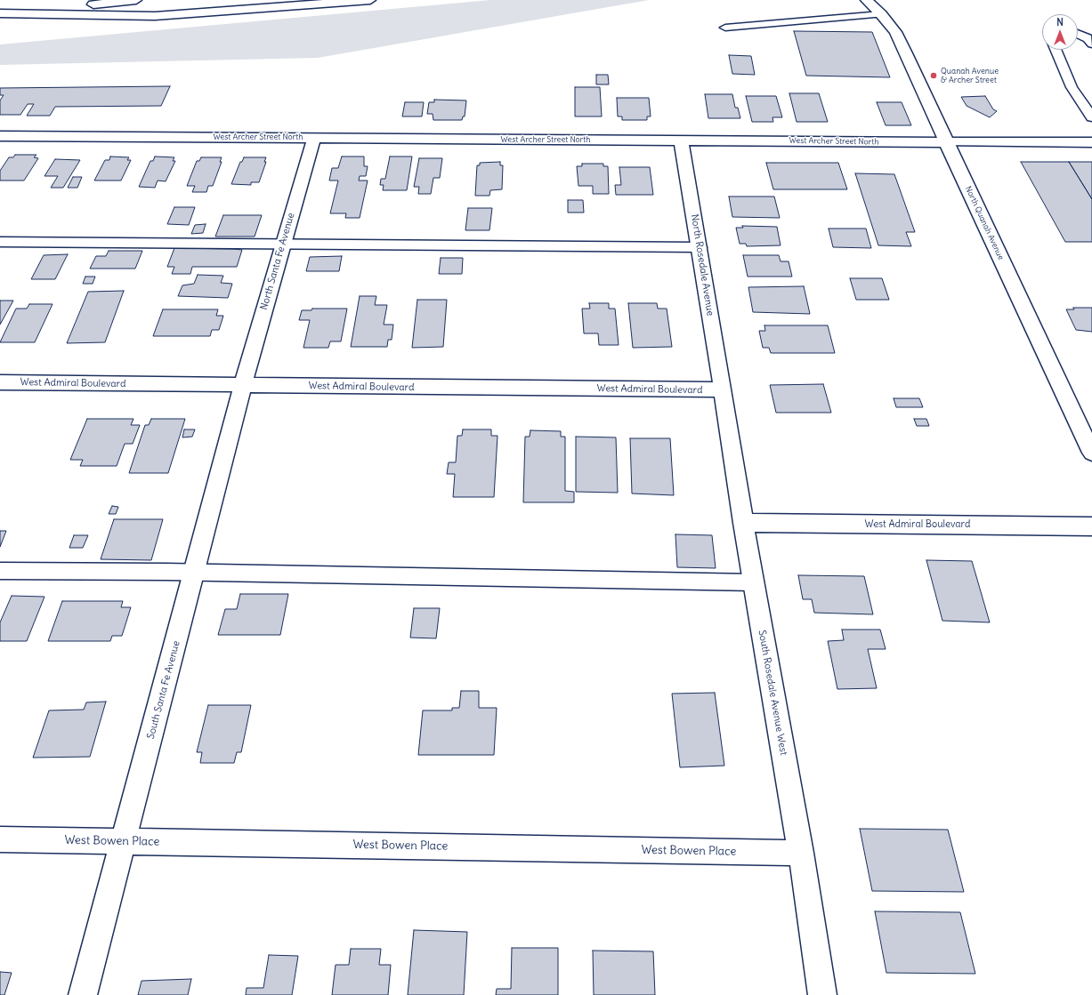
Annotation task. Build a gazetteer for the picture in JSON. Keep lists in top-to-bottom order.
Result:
{
  "streets": {
    "main road": [
      "West Archer Street North",
      "North Quanah Avenue",
      "North Santa Fe Avenue",
      "North Rosedale Avenue",
      "West Admiral Boulevard",
      "South Santa Fe Avenue",
      "South Rosedale Avenue West",
      "West Bowen Place"
    ]
  },
  "crossings": [
    ["West Archer Street North", "North Quanah Avenue"],
    ["West Archer Street North", "North Santa Fe Avenue"],
    ["West Archer Street North", "North Rosedale Avenue"],
    ["North Santa Fe Avenue", "West Admiral Boulevard"],
    ["North Santa Fe Avenue", "South Santa Fe Avenue"],
    ["North Rosedale Avenue", "West Admiral Boulevard"],
    ["North Rosedale Avenue", "South Rosedale Avenue West"],
    ["West Admiral Boulevard", "South Santa Fe Avenue"],
    ["West Admiral Boulevard", "South Rosedale Avenue West"],
    ["South Santa Fe Avenue", "West Bowen Place"],
    ["South Rosedale Avenue West", "West Bowen Place"]
  ],
  "places": ["Quanah Avenue & Archer Street"],
  "north": "top"
}
